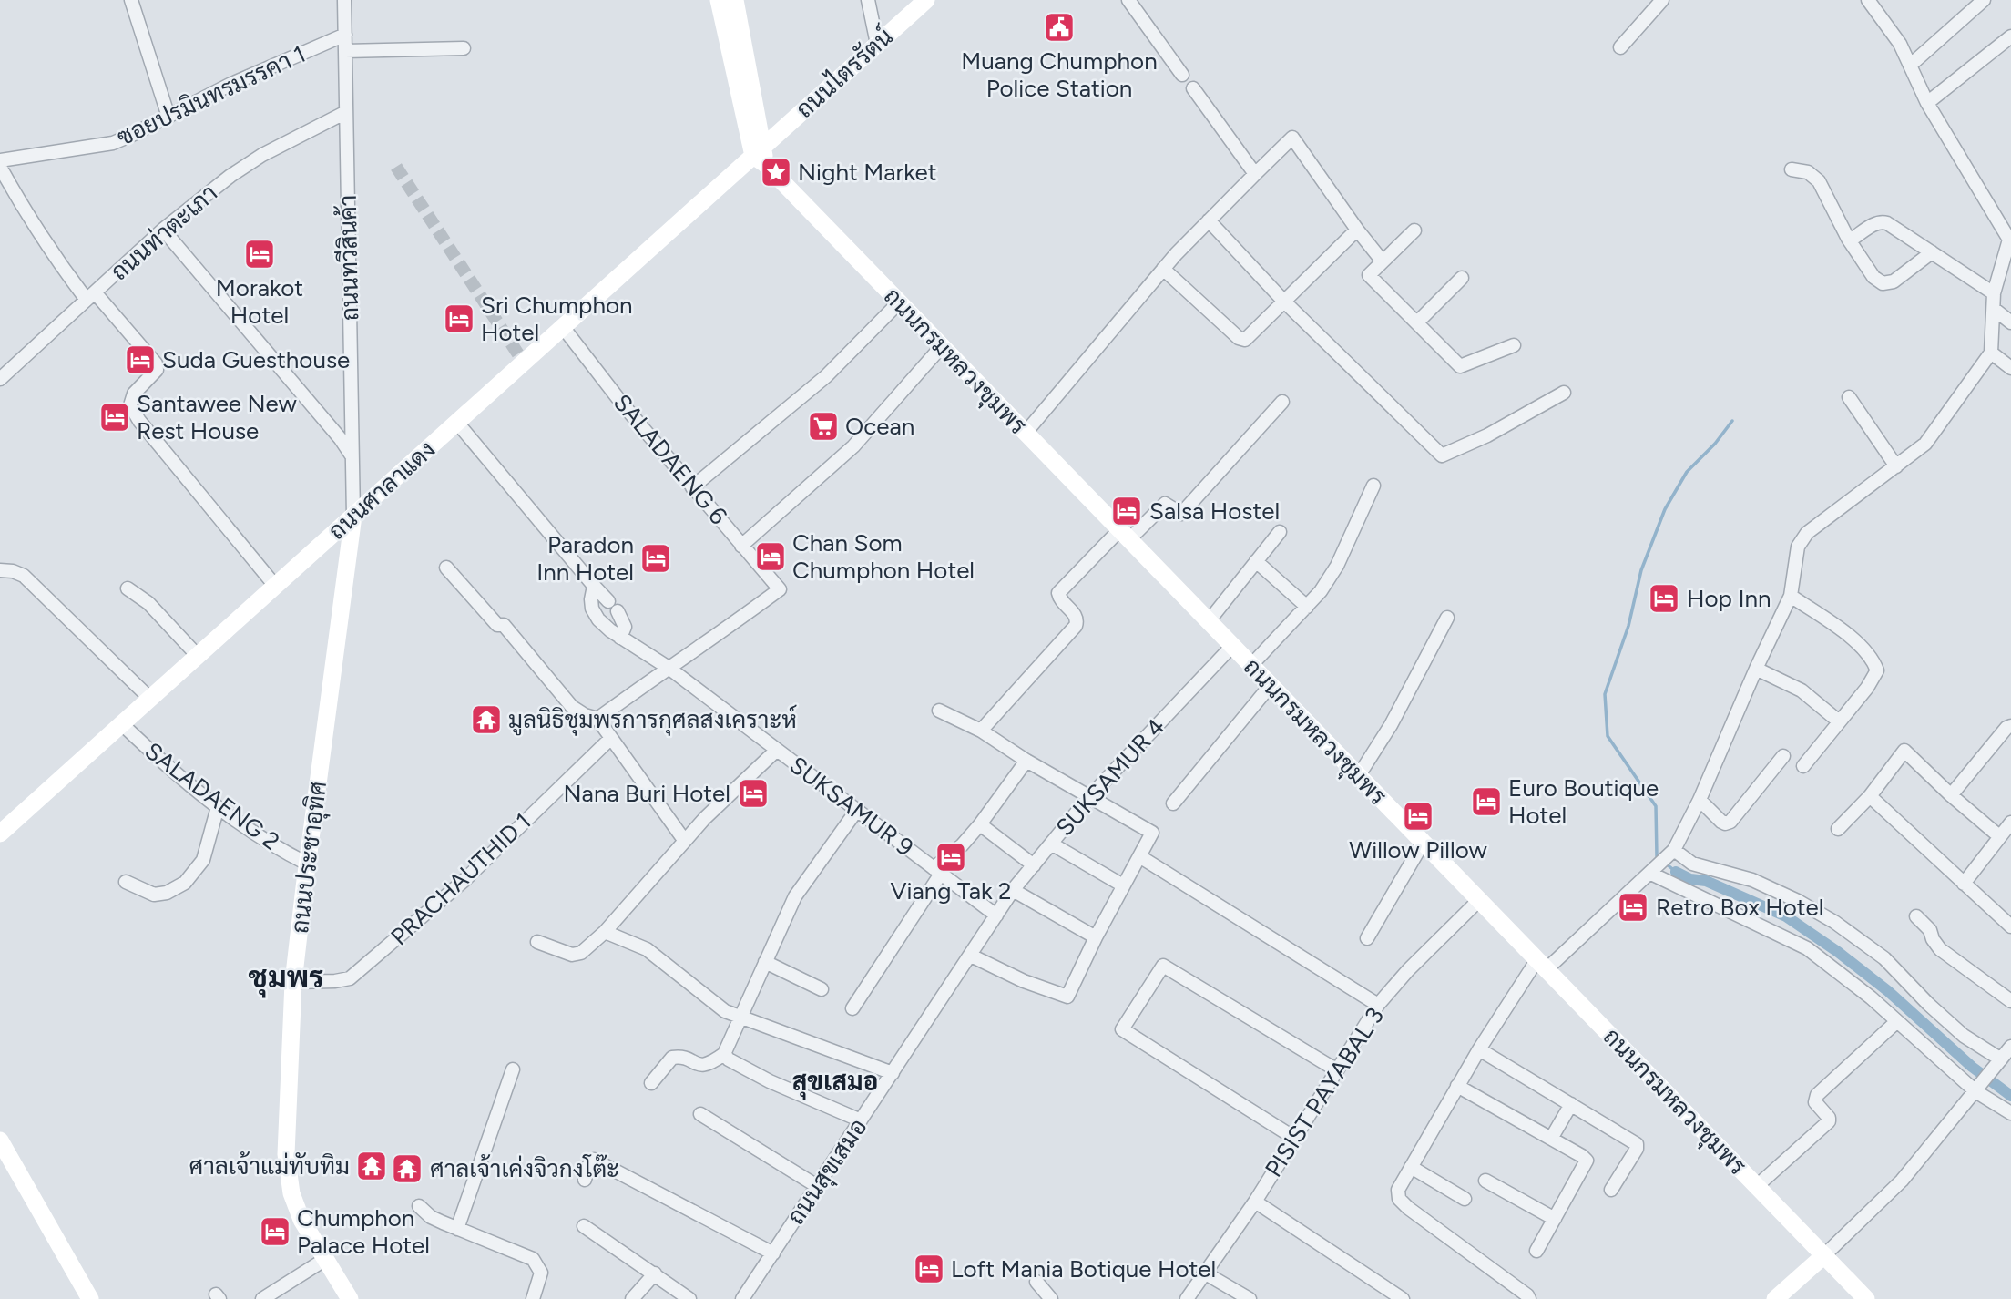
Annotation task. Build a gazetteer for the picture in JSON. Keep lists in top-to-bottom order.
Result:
{
  "streets": {
    "street": [
      "ถนนไตรรัตน์",
      "ซอยปรมินทรมรรคา 1",
      "ถนนท่าตะเภา",
      "ถนนทวีสินค้า",
      "ถนนกรมหลวงชุมพร",
      "SALADAENG 6",
      "ถนนศาลาแดง",
      "SUKSAMUR 4",
      "SALADAENG 2",
      "SUKSAMUR 9",
      "ถนนประชาอุทิศ",
      "PRACHAUTHID 1",
      "PISIST PAYABAL 3",
      "ถนนสุขเสมอ"
    ]
  },
  "crossings": [
    ["ถนนไตรรัตน์", "ถนนกรมหลวงชุมพร"],
    ["ถนนไตรรัตน์", "ถนนศาลาแดง"],
    ["ซอยปรมินทรมรรคา 1", "ถนนทวีสินค้า"],
    ["ถนนท่าตะเภา", "ถนนทวีสินค้า"],
    ["ถนนทวีสินค้า", "ถนนศาลาแดง"],
    ["ถนนทวีสินค้า", "ถนนประชาอุทิศ"],
    ["ถนนกรมหลวงชุมพร", "ถนนศาลาแดง"],
    ["ถนนกรมหลวงชุมพร", "SUKSAMUR 4"],
    ["ถนนกรมหลวงชุมพร", "PISIST PAYABAL 3"],
    ["SALADAENG 6", "ถนนศาลาแดง"],
    ["SALADAENG 6", "SUKSAMUR 9"],
    ["ถนนศาลาแดง", "SALADAENG 2"],
    ["ถนนศาลาแดง", "ถนนประชาอุทิศ"],
    ["SUKSAMUR 4", "SUKSAMUR 9"],
    ["SUKSAMUR 4", "ถนนสุขเสมอ"],
    ["SALADAENG 2", "ถนนประชาอุทิศ"],
    ["SUKSAMUR 9", "ถนนสุขเสมอ"],
    ["ถนนประชาอุทิศ", "PRACHAUTHID 1"]
  ],
  "districts": ["ชุมพร", "สุขเสมอ"],
  "places": {
    "public building": ["Muang Chumphon Police Station"],
    "place": ["Night Market"],
    "hotel": [
      "Morakot Hotel",
      "Sri Chumphon Hotel",
      "Suda Guesthouse",
      "Santawee New Rest House",
      "Salsa Hostel",
      "Chan Som Chumphon Hotel",
      "Paradon Inn Hotel",
      "Hop Inn",
      "Nana Buri Hotel",
      "Euro Boutique Hotel",
      "Willow Pillow",
      "Viang Tak 2",
      "Retro Box Hotel",
      "Chumphon Palace Hotel",
      "Loft Mania Botique Hotel"
    ],
    "supermarket": ["Ocean"],
    "temple": ["มูลนิธิชุมพรการกุศลสงเคราะห์", "ศาลเจ้าแม่ทับทิม", "ศาลเจ้าเค่งจิวกงโต๊ะ"]
  }
}
